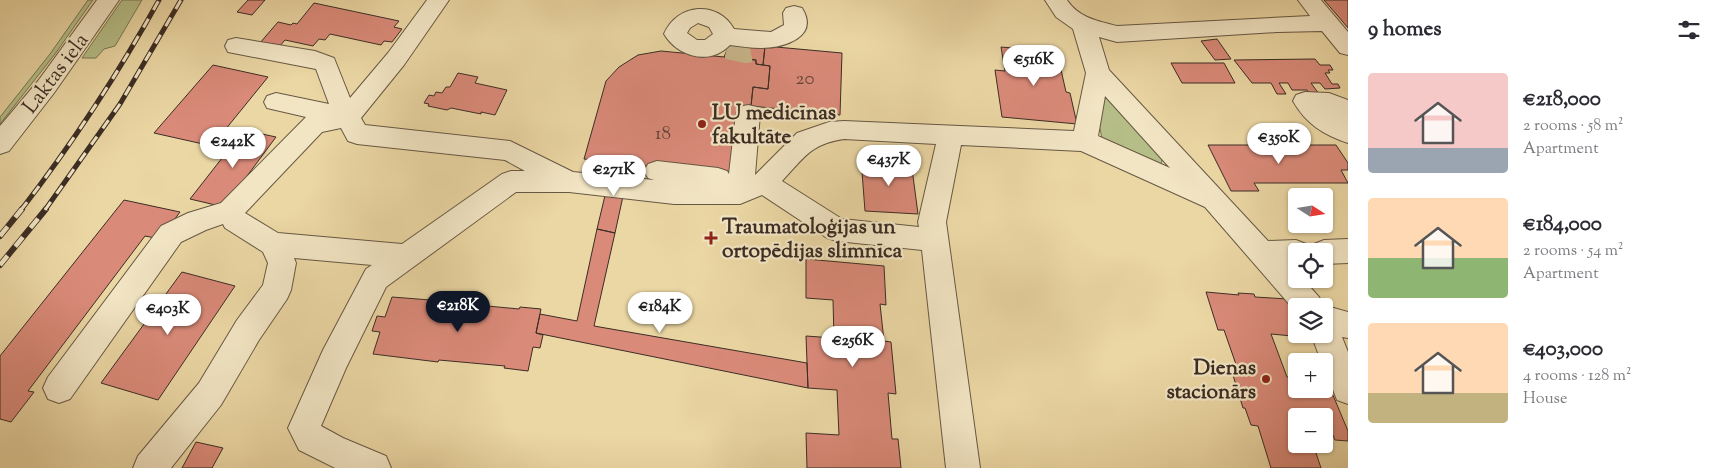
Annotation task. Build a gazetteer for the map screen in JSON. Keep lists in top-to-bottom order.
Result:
{
  "streets": {
    "street": ["Laktas iela"]
  },
  "places": {
    "other": ["LU medicīnas fakultāte", "Dienas stacionārs"],
    "health": ["Traumatoloģijas un ortopēdijas slimnīca"]
  },
  "house_numbers": ["20", "18"],
  "north": "right",
  "page": {
    "heading": "9 homes",
    "price": [
      "€516K",
      "€350K",
      "€242K",
      "€437K",
      "€271K",
      "€218K",
      "€184K",
      "€403K",
      "€256K"
    ],
    "list": [
      {
        "name": "€218,000",
        "note": "2 rooms · 58 m² · Apartment"
      },
      {
        "name": "€184,000",
        "note": "2 rooms · 54 m² · Apartment"
      },
      {
        "name": "€403,000",
        "note": "4 rooms · 128 m² · House"
      }
    ],
    "map_buttons": ["+", "−"]
  }
}
